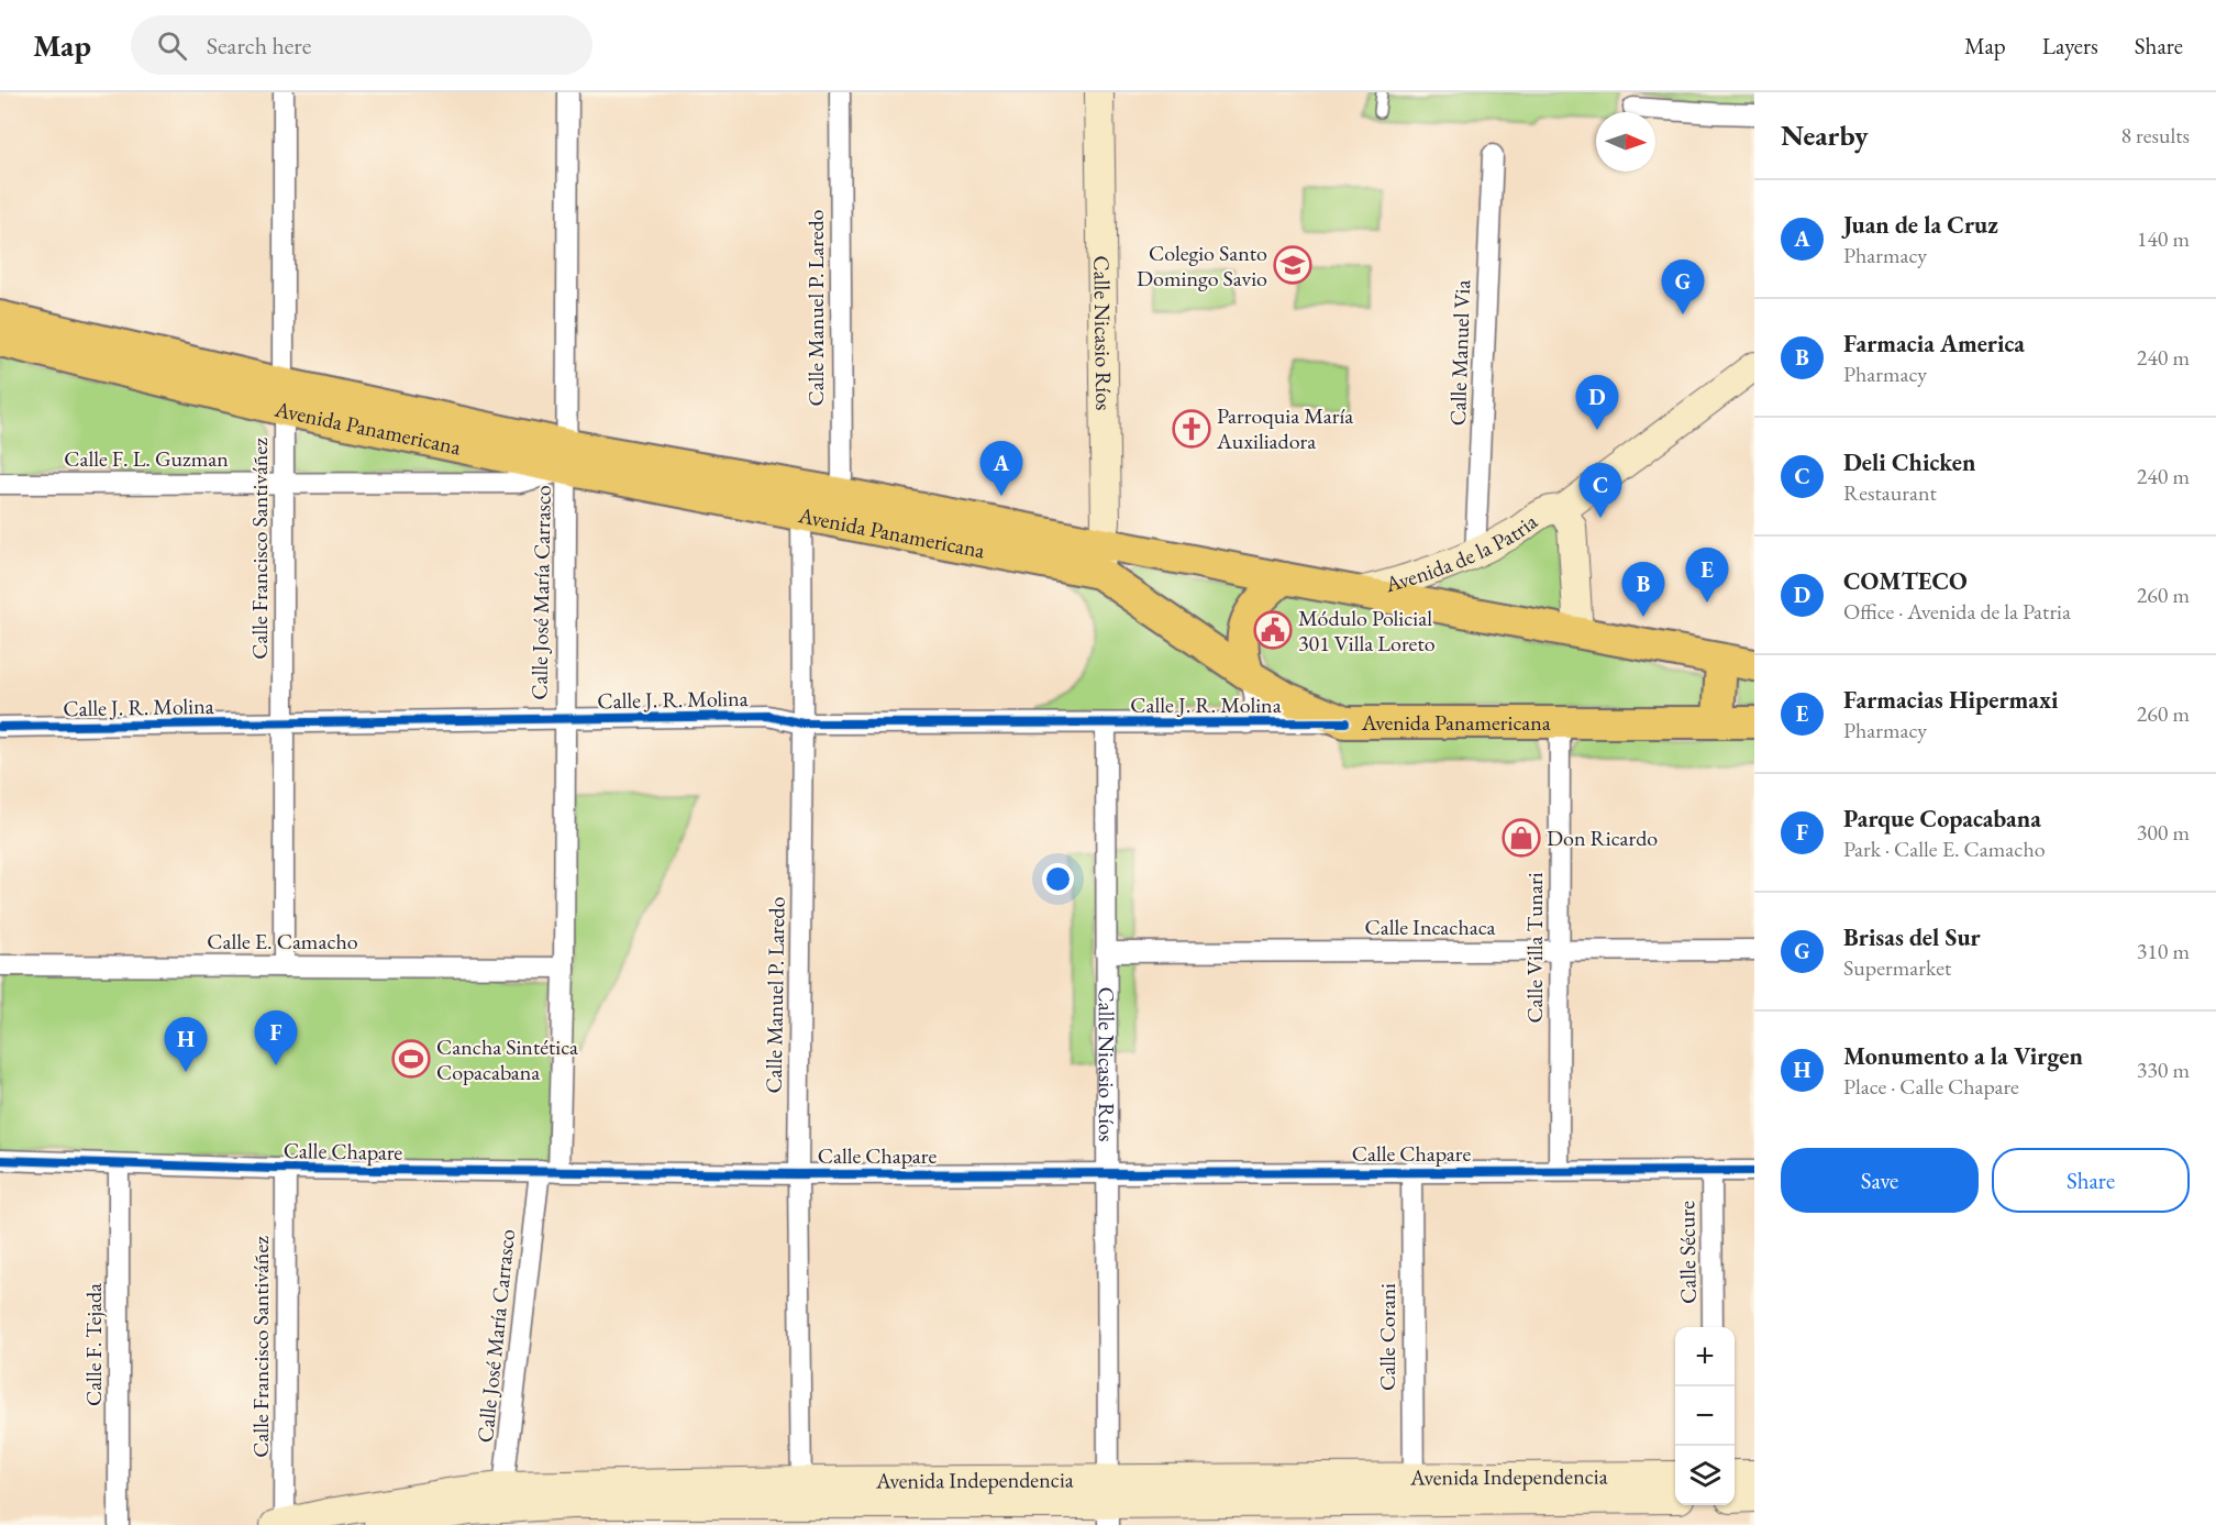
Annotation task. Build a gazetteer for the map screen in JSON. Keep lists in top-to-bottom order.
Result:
{
  "streets": {
    "main road": [
      "Calle Nicasio Ríos",
      "Avenida Panamericana",
      "Avenida de la Patria",
      "Avenida Independencia"
    ],
    "street": [
      "Calle Manuel P. Laredo",
      "Calle Manuel Via",
      "Calle F. L. Guzman",
      "Calle Francisco Santiváñez",
      "Calle José María Carrasco",
      "Calle J. R. Molina",
      "Calle Incachaca",
      "Calle E. Camacho",
      "Calle Villa Tunari",
      "Calle Chapare",
      "Calle Sécure",
      "Calle Corani",
      "Calle F. Tejada"
    ]
  },
  "crossings": [
    ["Calle Manuel P. Laredo", "Avenida Panamericana"],
    ["Calle Manuel P. Laredo", "Calle J. R. Molina"],
    ["Calle Manuel P. Laredo", "Calle Chapare"],
    ["Calle Manuel P. Laredo", "Avenida Independencia"],
    ["Calle Nicasio Ríos", "Avenida Panamericana"],
    ["Calle Nicasio Ríos", "Calle J. R. Molina"],
    ["Calle Nicasio Ríos", "Calle Incachaca"],
    ["Calle Nicasio Ríos", "Calle Chapare"],
    ["Calle Nicasio Ríos", "Avenida Independencia"],
    ["Calle Manuel Via", "Avenida de la Patria"],
    ["Avenida Panamericana", "Calle F. L. Guzman"],
    ["Avenida Panamericana", "Calle Francisco Santiváñez"],
    ["Avenida Panamericana", "Avenida de la Patria"],
    ["Avenida Panamericana", "Calle José María Carrasco"],
    ["Avenida Panamericana", "Calle J. R. Molina"],
    ["Avenida Panamericana", "Calle Villa Tunari"],
    ["Calle F. L. Guzman", "Calle Francisco Santiváñez"],
    ["Calle F. L. Guzman", "Calle José María Carrasco"],
    ["Calle Francisco Santiváñez", "Calle J. R. Molina"],
    ["Calle Francisco Santiváñez", "Calle E. Camacho"],
    ["Calle Francisco Santiváñez", "Calle Chapare"],
    ["Calle Francisco Santiváñez", "Avenida Independencia"],
    ["Calle José María Carrasco", "Calle J. R. Molina"],
    ["Calle José María Carrasco", "Calle E. Camacho"],
    ["Calle José María Carrasco", "Calle Chapare"],
    ["Calle José María Carrasco", "Avenida Independencia"],
    ["Calle Incachaca", "Calle Villa Tunari"],
    ["Calle Villa Tunari", "Calle Chapare"],
    ["Calle Chapare", "Calle Sécure"],
    ["Calle Chapare", "Calle Corani"],
    ["Calle Chapare", "Calle F. Tejada"],
    ["Calle Corani", "Avenida Independencia"]
  ],
  "places": {
    "school or university": ["Colegio Santo Domingo Savio"],
    "church": ["Parroquia María Auxiliadora"],
    "public building": ["Módulo Policial 301 Villa Loreto"],
    "shop": ["Don Ricardo"],
    "sports": ["Cancha Sintética Copacabana"]
  },
  "north": "right",
  "page": {
    "header": "Map",
    "search": "Search here",
    "nav": ["Map", "Layers", "Share"],
    "heading": ["Nearby", "8 results"],
    "list": [
      {
        "mark": "A",
        "name": "Juan de la Cruz",
        "note": "Pharmacy",
        "value": "140 m"
      },
      {
        "mark": "B",
        "name": "Farmacia America",
        "note": "Pharmacy",
        "value": "240 m"
      },
      {
        "mark": "C",
        "name": "Deli Chicken",
        "note": "Restaurant",
        "value": "240 m"
      },
      {
        "mark": "D",
        "name": "COMTECO",
        "note": "Office · Avenida de la Patria",
        "value": "260 m"
      },
      {
        "mark": "E",
        "name": "Farmacias Hipermaxi",
        "note": "Pharmacy",
        "value": "260 m"
      },
      {
        "mark": "F",
        "name": "Parque Copacabana",
        "note": "Park · Calle E. Camacho",
        "value": "300 m"
      },
      {
        "mark": "G",
        "name": "Brisas del Sur",
        "note": "Supermarket",
        "value": "310 m"
      },
      {
        "mark": "H",
        "name": "Monumento a la Virgen",
        "note": "Place · Calle Chapare",
        "value": "330 m"
      }
    ],
    "pins": [
      "G",
      "D",
      "A",
      "C",
      "E",
      "B",
      "F",
      "H"
    ],
    "buttons": ["Save", "Share"],
    "map_buttons": ["+", "−"]
  }
}
